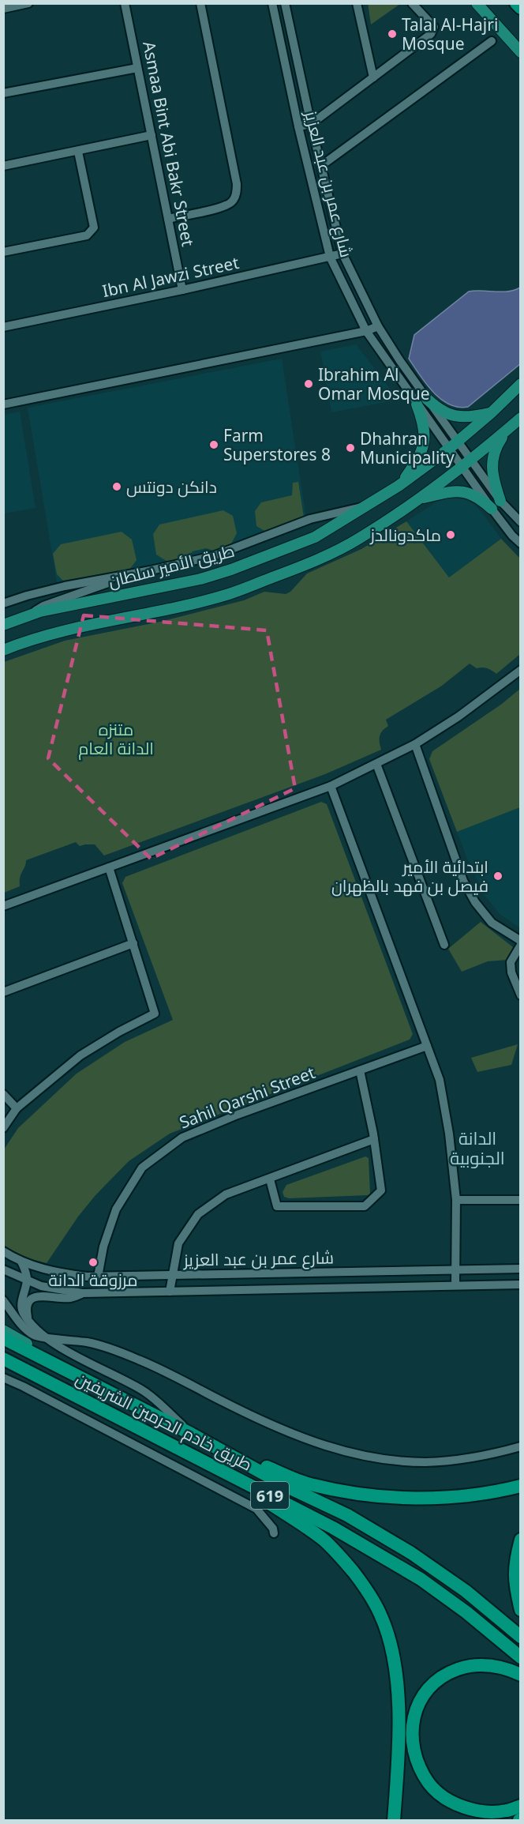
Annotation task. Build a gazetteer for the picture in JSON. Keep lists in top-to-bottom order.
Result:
{
  "streets": {
    "highway": ["طريق خادم الحرمين الشريفين", "619"],
    "main road": ["طريق الأمير سلطان"],
    "street": [
      "Asmaa Bint Abi Bakr Street",
      "شارع عمر بن عبد العزيز",
      "Ibn Al Jawzi Street",
      "Sahil Qarshi Street"
    ]
  },
  "crossings": [
    ["Asmaa Bint Abi Bakr Street", "Ibn Al Jawzi Street"],
    ["شارع عمر بن عبد العزيز", "Ibn Al Jawzi Street"],
    ["شارع عمر بن عبد العزيز", "طريق الأمير سلطان"],
    ["شارع عمر بن عبد العزيز", "Sahil Qarshi Street"]
  ],
  "districts": ["الدانة الجنوبية"],
  "parks": ["متنزه الدانة العام"],
  "places": [
    "Talal Al-Hajri Mosque",
    "Ibrahim Al Omar Mosque",
    "Farm Superstores 8",
    "Dhahran Municipality",
    "دانكن دونتس",
    "ماكدونالدز",
    "ابتدائية الأمير فيصل بن فهد بالظهران",
    "مرزوقة الدانة"
  ]
}
